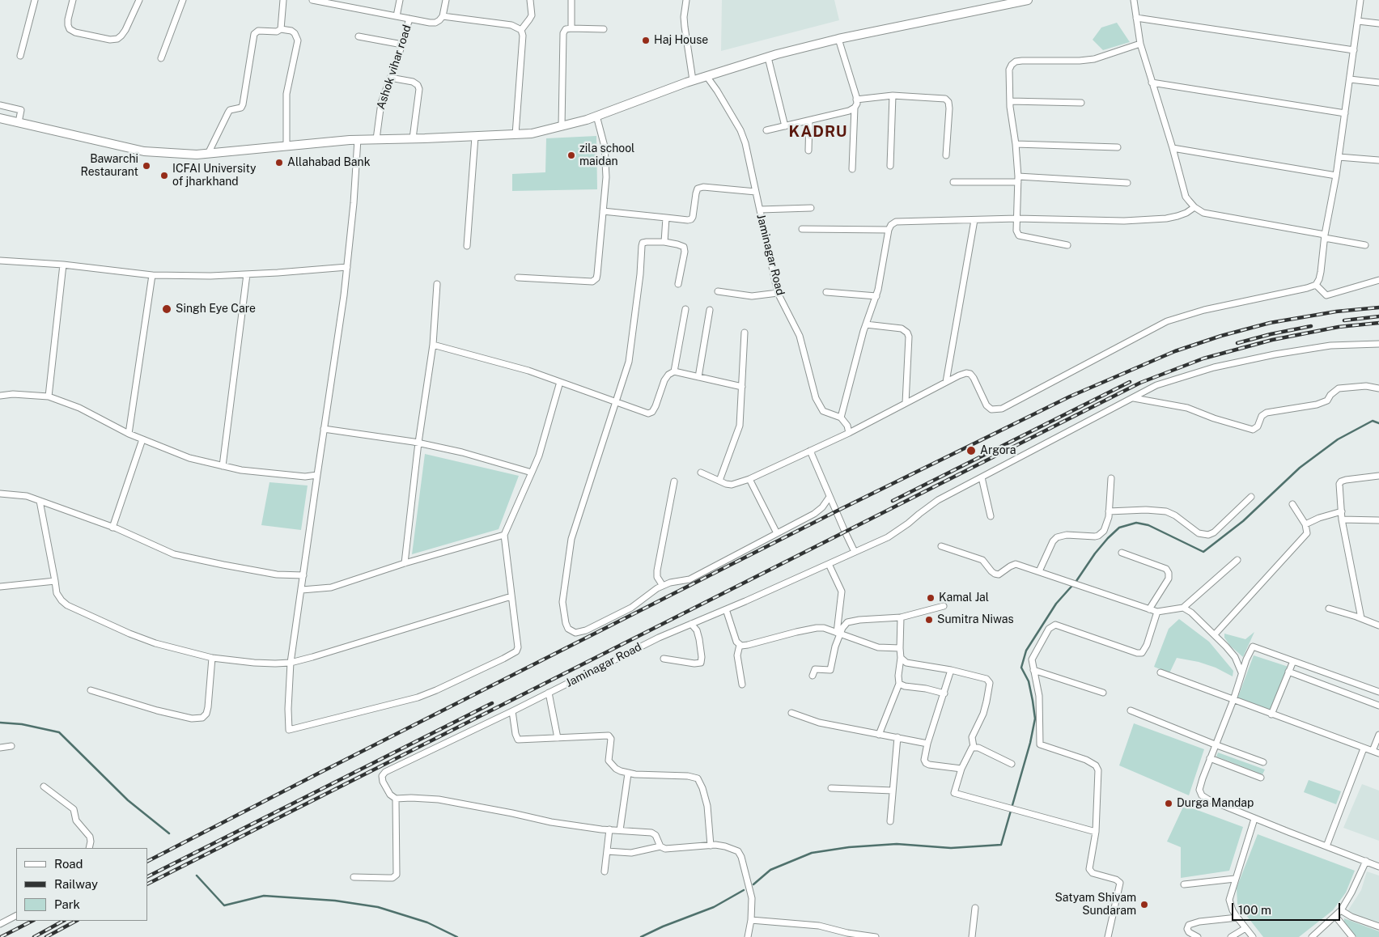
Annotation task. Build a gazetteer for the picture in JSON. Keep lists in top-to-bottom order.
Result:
{
  "streets": {
    "street": ["Ashok vihar road", "Jaminagar Road"]
  },
  "districts": ["KADRU"],
  "places": [
    "Haj House",
    "zila school maidan",
    "Allahabad Bank",
    "Bawarchi Restaurant",
    "ICFAI University of jharkhand",
    "Singh Eye Care",
    "Argora",
    "Kamal Jal",
    "Sumitra Niwas",
    "Durga Mandap",
    "Satyam Shivam Sundaram"
  ],
  "legend": ["Road", "Railway", "Park"],
  "scale_bar": "100 m"
}
